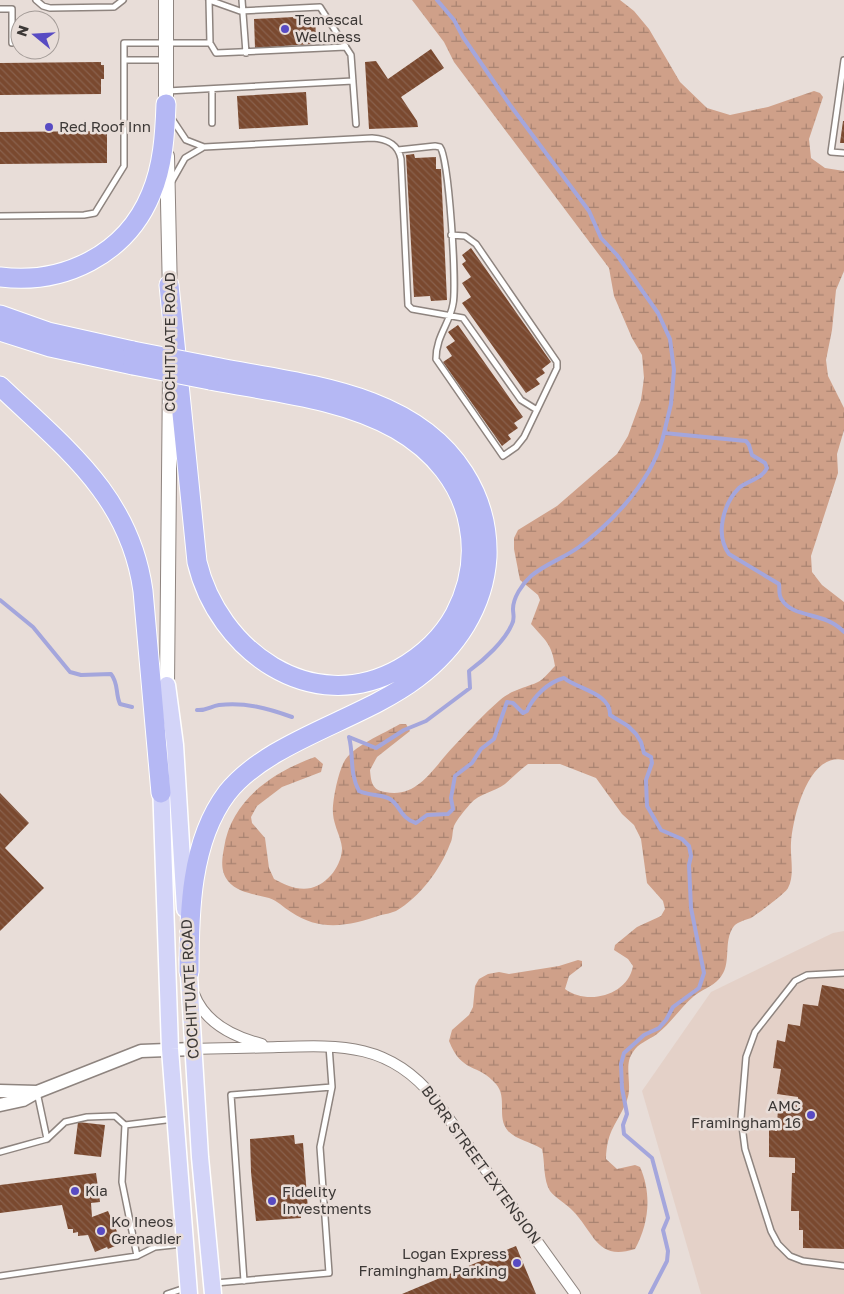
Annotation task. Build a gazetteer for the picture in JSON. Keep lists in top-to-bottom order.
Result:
{
  "streets": {
    "main road": ["COCHITUATE ROAD"],
    "street": ["BURR STREET EXTENSION"]
  },
  "crossings": [
    ["COCHITUATE ROAD", "BURR STREET EXTENSION"]
  ],
  "places": [
    "Temescal Wellness",
    "Red Roof Inn",
    "AMC Framingham 16",
    "Kia",
    "Fidelity Investments",
    "Ko Ineos Grenadier",
    "Logan Express Framingham Parking"
  ],
  "north": "left"
}
